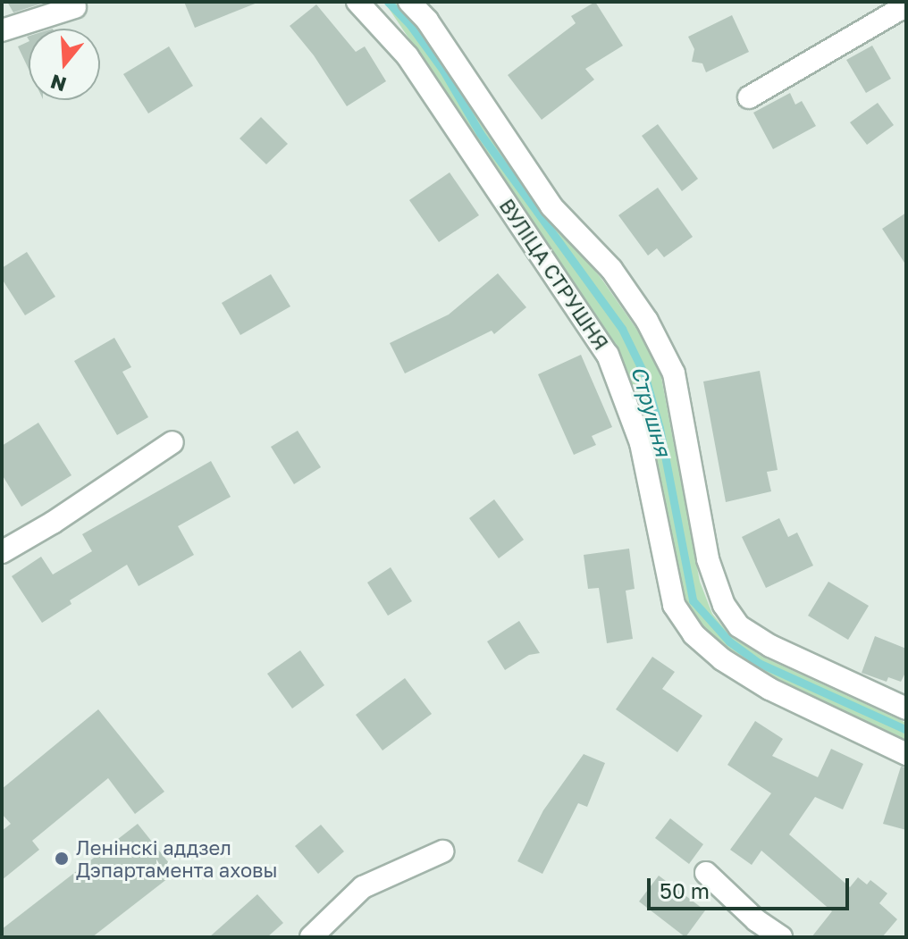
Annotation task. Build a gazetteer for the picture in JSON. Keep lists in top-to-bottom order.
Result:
{
  "streets": {
    "street": ["ВУЛІЦА СТРУШНЯ"]
  },
  "water": ["Струшня"],
  "places": ["Ленінскі аддзел Дэпартамента аховы"],
  "scale_bar": "50 m",
  "north": "bottom"
}
